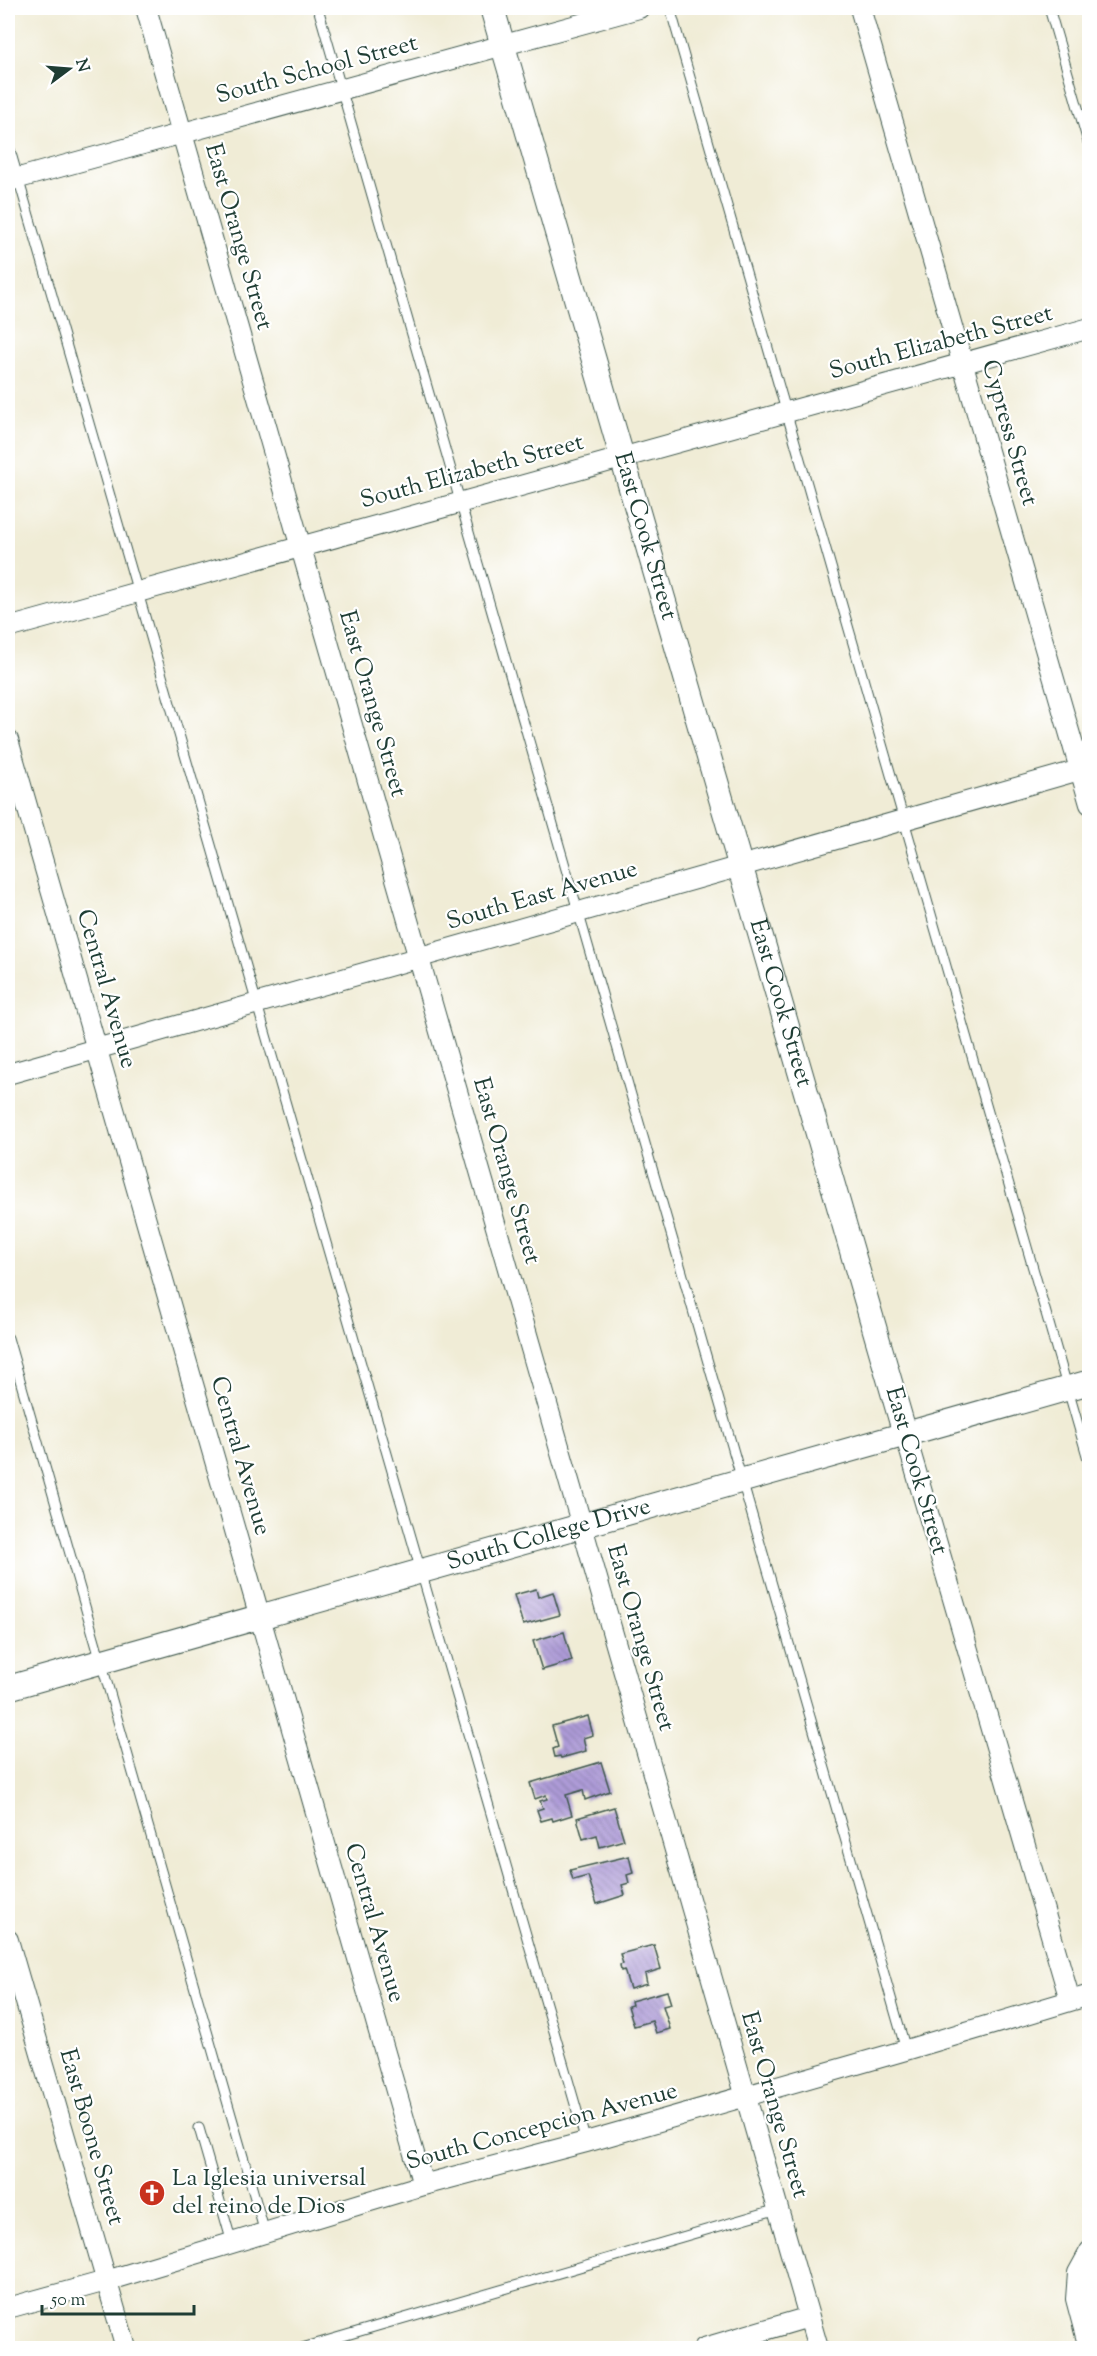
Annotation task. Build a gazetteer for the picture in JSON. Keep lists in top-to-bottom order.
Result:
{
  "streets": {
    "street": [
      "South School Street",
      "East Orange Street",
      "South Elizabeth Street",
      "Cypress Street",
      "East Cook Street",
      "South East Avenue",
      "Central Avenue",
      "South College Drive",
      "South Concepcion Avenue",
      "East Boone Street"
    ]
  },
  "crossings": [
    ["South School Street", "East Orange Street"],
    ["South School Street", "East Cook Street"],
    ["East Orange Street", "South Elizabeth Street"],
    ["East Orange Street", "South East Avenue"],
    ["East Orange Street", "South College Drive"],
    ["East Orange Street", "South Concepcion Avenue"],
    ["South Elizabeth Street", "Cypress Street"],
    ["South Elizabeth Street", "East Cook Street"],
    ["Cypress Street", "South East Avenue"],
    ["East Cook Street", "South East Avenue"],
    ["East Cook Street", "South College Drive"],
    ["East Cook Street", "South Concepcion Avenue"],
    ["South East Avenue", "Central Avenue"],
    ["Central Avenue", "South College Drive"],
    ["Central Avenue", "South Concepcion Avenue"],
    ["South Concepcion Avenue", "East Boone Street"]
  ],
  "places": {
    "church": ["La Iglesia universal del reino de Dios"]
  },
  "scale_bar": "50 m",
  "north": "right"
}
